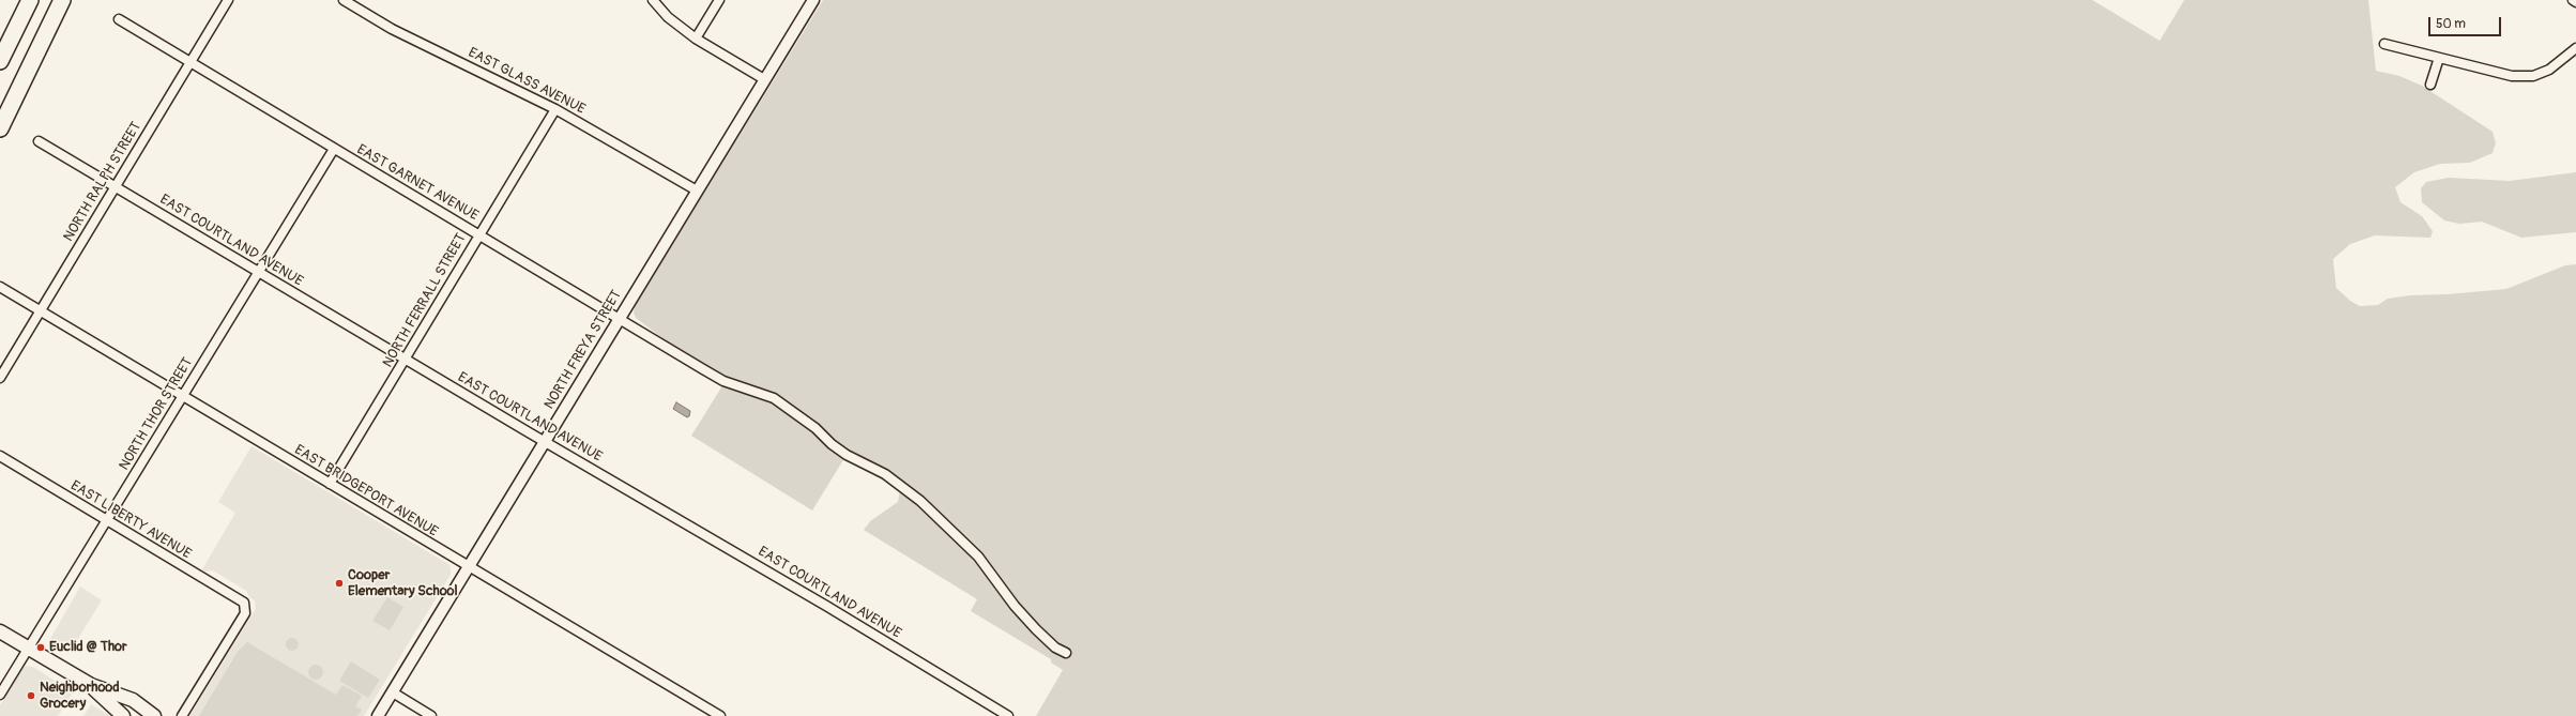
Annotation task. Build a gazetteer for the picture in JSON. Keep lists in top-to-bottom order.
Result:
{
  "streets": {
    "street": [
      "EAST GLASS AVENUE",
      "NORTH RALPH STREET",
      "EAST GARNET AVENUE",
      "EAST COURTLAND AVENUE",
      "NORTH FERRALL STREET",
      "NORTH FREYA STREET",
      "NORTH THOR STREET",
      "EAST BRIDGEPORT AVENUE",
      "EAST LIBERTY AVENUE"
    ]
  },
  "crossings": [
    ["EAST GLASS AVENUE", "NORTH FERRALL STREET"],
    ["EAST GLASS AVENUE", "NORTH FREYA STREET"],
    ["NORTH RALPH STREET", "EAST GARNET AVENUE"],
    ["NORTH RALPH STREET", "EAST COURTLAND AVENUE"],
    ["NORTH RALPH STREET", "EAST BRIDGEPORT AVENUE"],
    ["EAST GARNET AVENUE", "NORTH FERRALL STREET"],
    ["EAST GARNET AVENUE", "NORTH FREYA STREET"],
    ["EAST GARNET AVENUE", "NORTH THOR STREET"],
    ["EAST COURTLAND AVENUE", "NORTH FERRALL STREET"],
    ["EAST COURTLAND AVENUE", "NORTH FREYA STREET"],
    ["EAST COURTLAND AVENUE", "NORTH THOR STREET"],
    ["NORTH FERRALL STREET", "EAST BRIDGEPORT AVENUE"],
    ["NORTH FREYA STREET", "EAST BRIDGEPORT AVENUE"],
    ["NORTH THOR STREET", "EAST BRIDGEPORT AVENUE"],
    ["NORTH THOR STREET", "EAST LIBERTY AVENUE"]
  ],
  "places": ["Cooper Elementary School", "Euclid @ Thor", "Neighborhood Grocery"],
  "scale_bar": "50 m"
}
